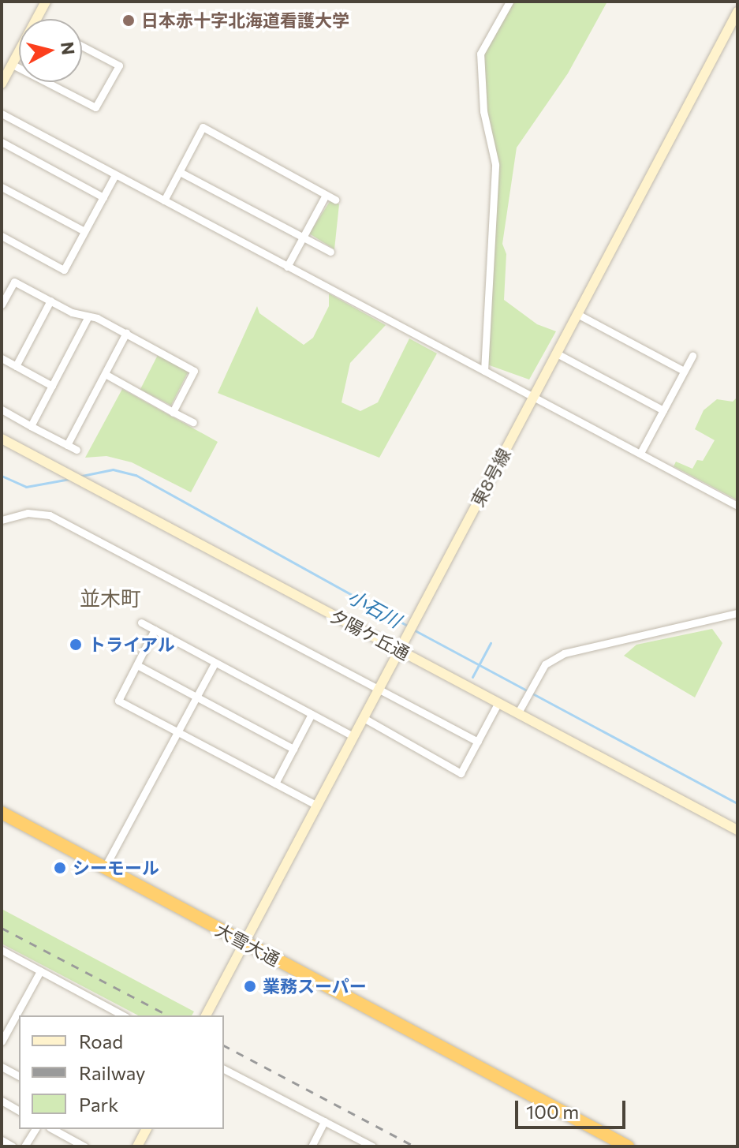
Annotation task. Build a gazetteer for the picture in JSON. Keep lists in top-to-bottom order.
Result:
{
  "streets": {
    "highway": ["大雪大通"],
    "street": ["東8号線", "夕陽ケ丘通"]
  },
  "crossings": [
    ["東8号線", "夕陽ケ丘通"],
    ["東8号線", "大雪大通"]
  ],
  "districts": ["並木町"],
  "water": ["小石川"],
  "places": [
    "日本赤十字北海道看護大学",
    "トライアル",
    "シーモール",
    "業務スーパー"
  ],
  "legend": ["Road", "Railway", "Park"],
  "scale_bar": "100 m",
  "north": "right"
}
